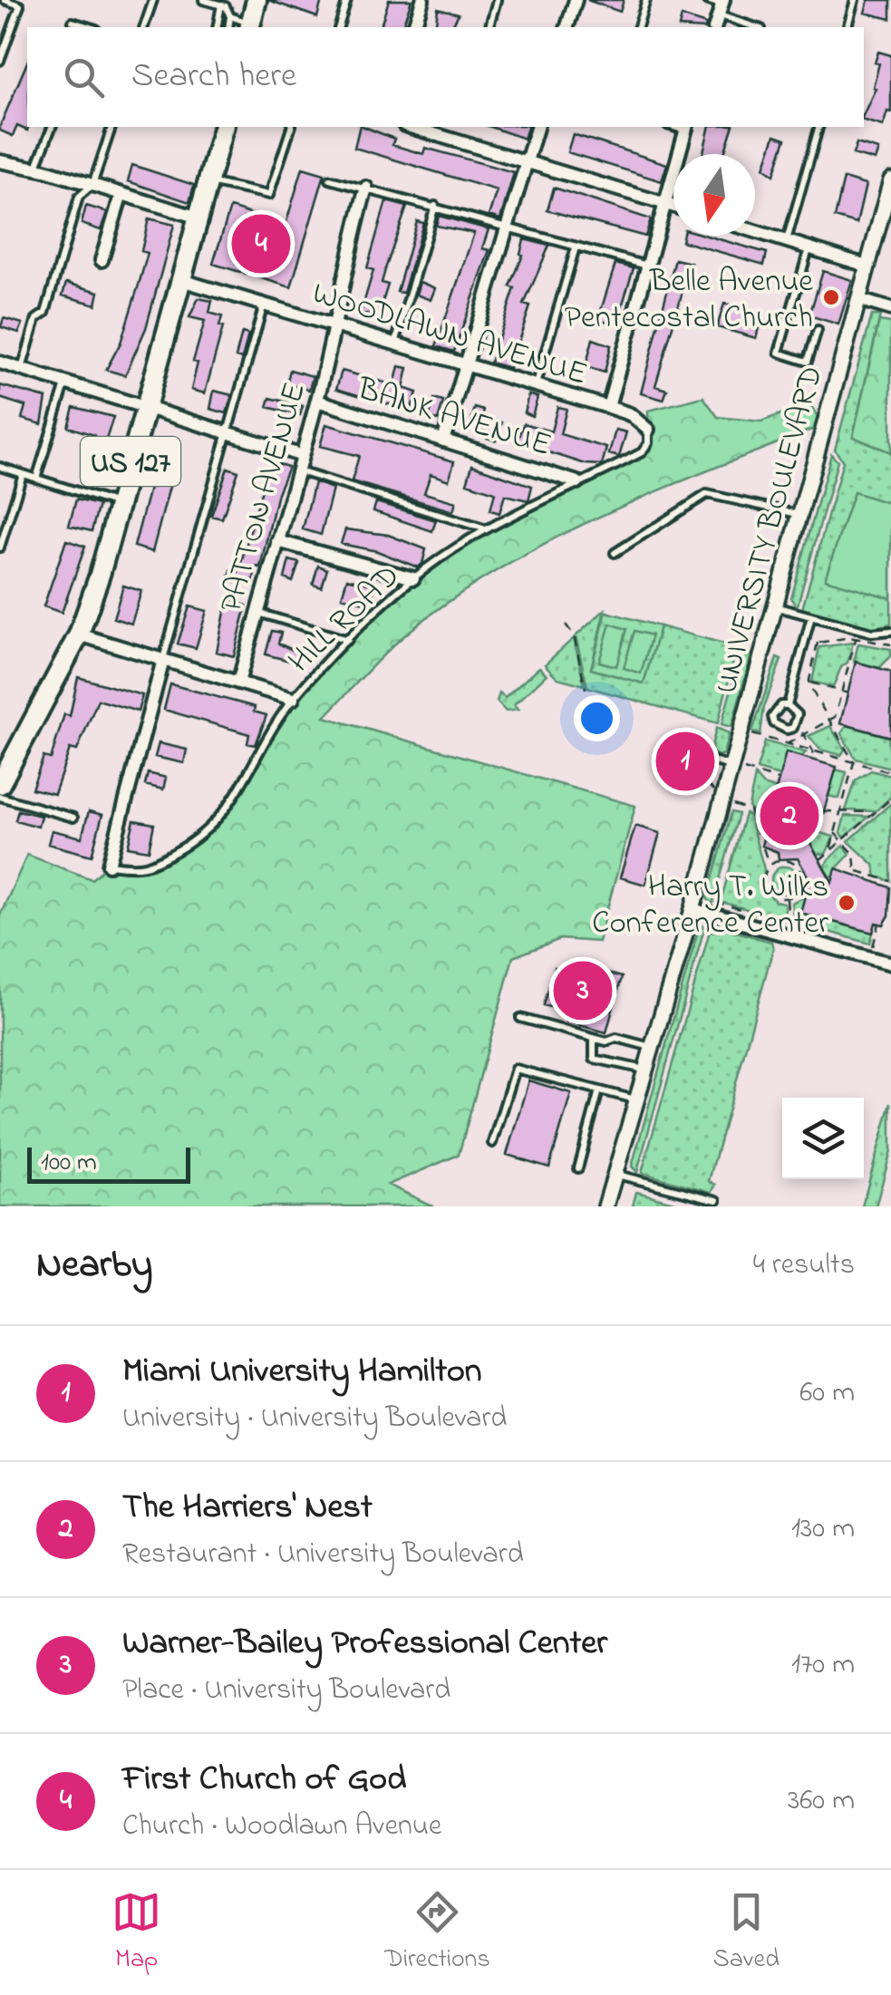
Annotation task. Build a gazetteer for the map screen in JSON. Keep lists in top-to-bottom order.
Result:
{
  "streets": {
    "main road": ["US 127"],
    "street": [
      "WOODLAWN AVENUE",
      "BANK AVENUE",
      "PATTON AVENUE",
      "UNIVERSITY BOULEVARD"
    ],
    "lane": ["HILL ROAD"]
  },
  "crossings": [
    ["WOODLAWN AVENUE", "US 127"],
    ["WOODLAWN AVENUE", "PATTON AVENUE"],
    ["WOODLAWN AVENUE", "HILL ROAD"],
    ["BANK AVENUE", "PATTON AVENUE"],
    ["BANK AVENUE", "HILL ROAD"]
  ],
  "places": ["Belle Avenue Pentecostal Church", "Harry T. Wilks Conference Center"],
  "scale_bar": "100 m",
  "north": "bottom",
  "page": {
    "search": "Search here",
    "pins": [
      "4",
      "1",
      "2",
      "3"
    ],
    "scale": "100 m",
    "heading": ["Nearby", "4 results"],
    "list": [
      {
        "mark": "1",
        "name": "Miami University Hamilton",
        "note": "University · University Boulevard",
        "value": "60 m"
      },
      {
        "mark": "2",
        "name": "The Harriers' Nest",
        "note": "Restaurant · University Boulevard",
        "value": "130 m"
      },
      {
        "mark": "3",
        "name": "Warner-Bailey Professional Center",
        "note": "Place · University Boulevard",
        "value": "170 m"
      },
      {
        "mark": "4",
        "name": "First Church of God",
        "note": "Church · Woodlawn Avenue",
        "value": "360 m"
      }
    ],
    "nav": ["Map", "Directions", "Saved"]
  }
}
